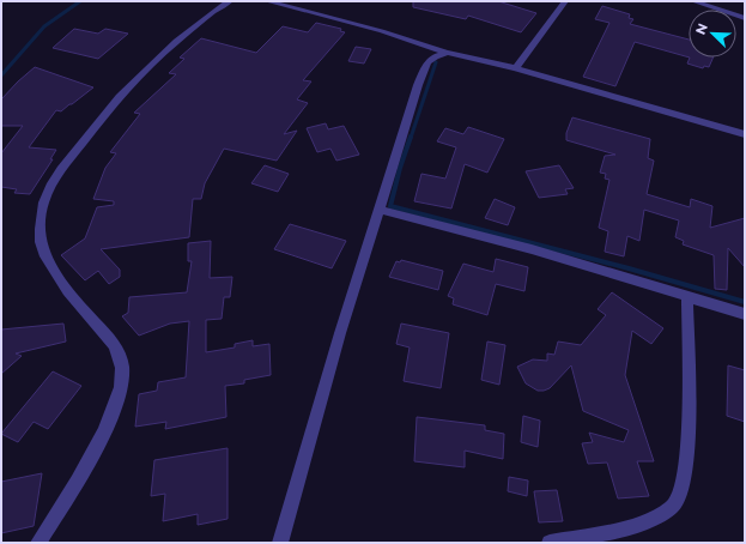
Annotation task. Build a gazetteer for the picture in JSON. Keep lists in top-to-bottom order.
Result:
{
  "north": "top left"
}
